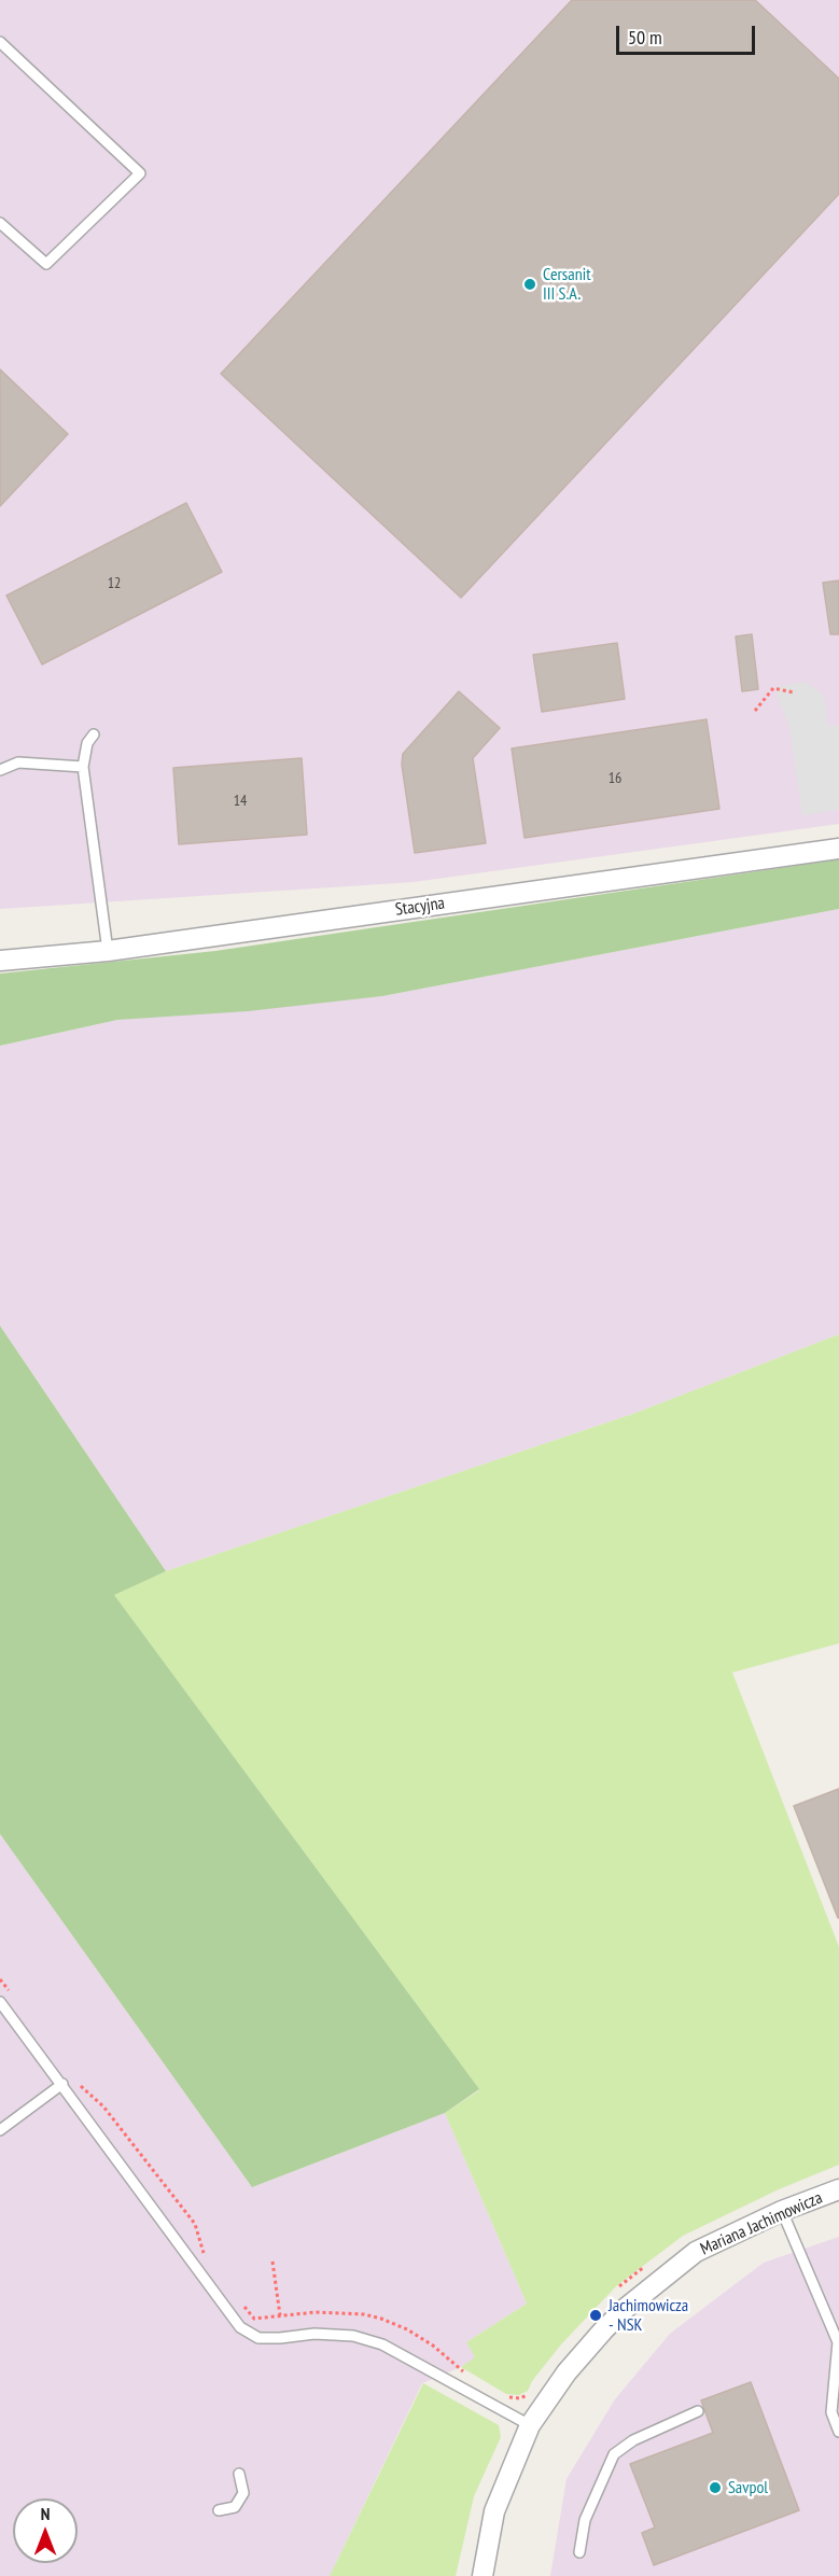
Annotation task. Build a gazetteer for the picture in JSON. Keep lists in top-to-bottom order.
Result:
{
  "streets": {
    "street": ["Stacyjna", "Mariana Jachimowicza"]
  },
  "places": ["Cersanit III S.A.", "Jachimowicza - NSK", "Savpol"],
  "house_numbers": ["12", "16", "14"],
  "scale_bar": "50 m",
  "north": "top"
}
